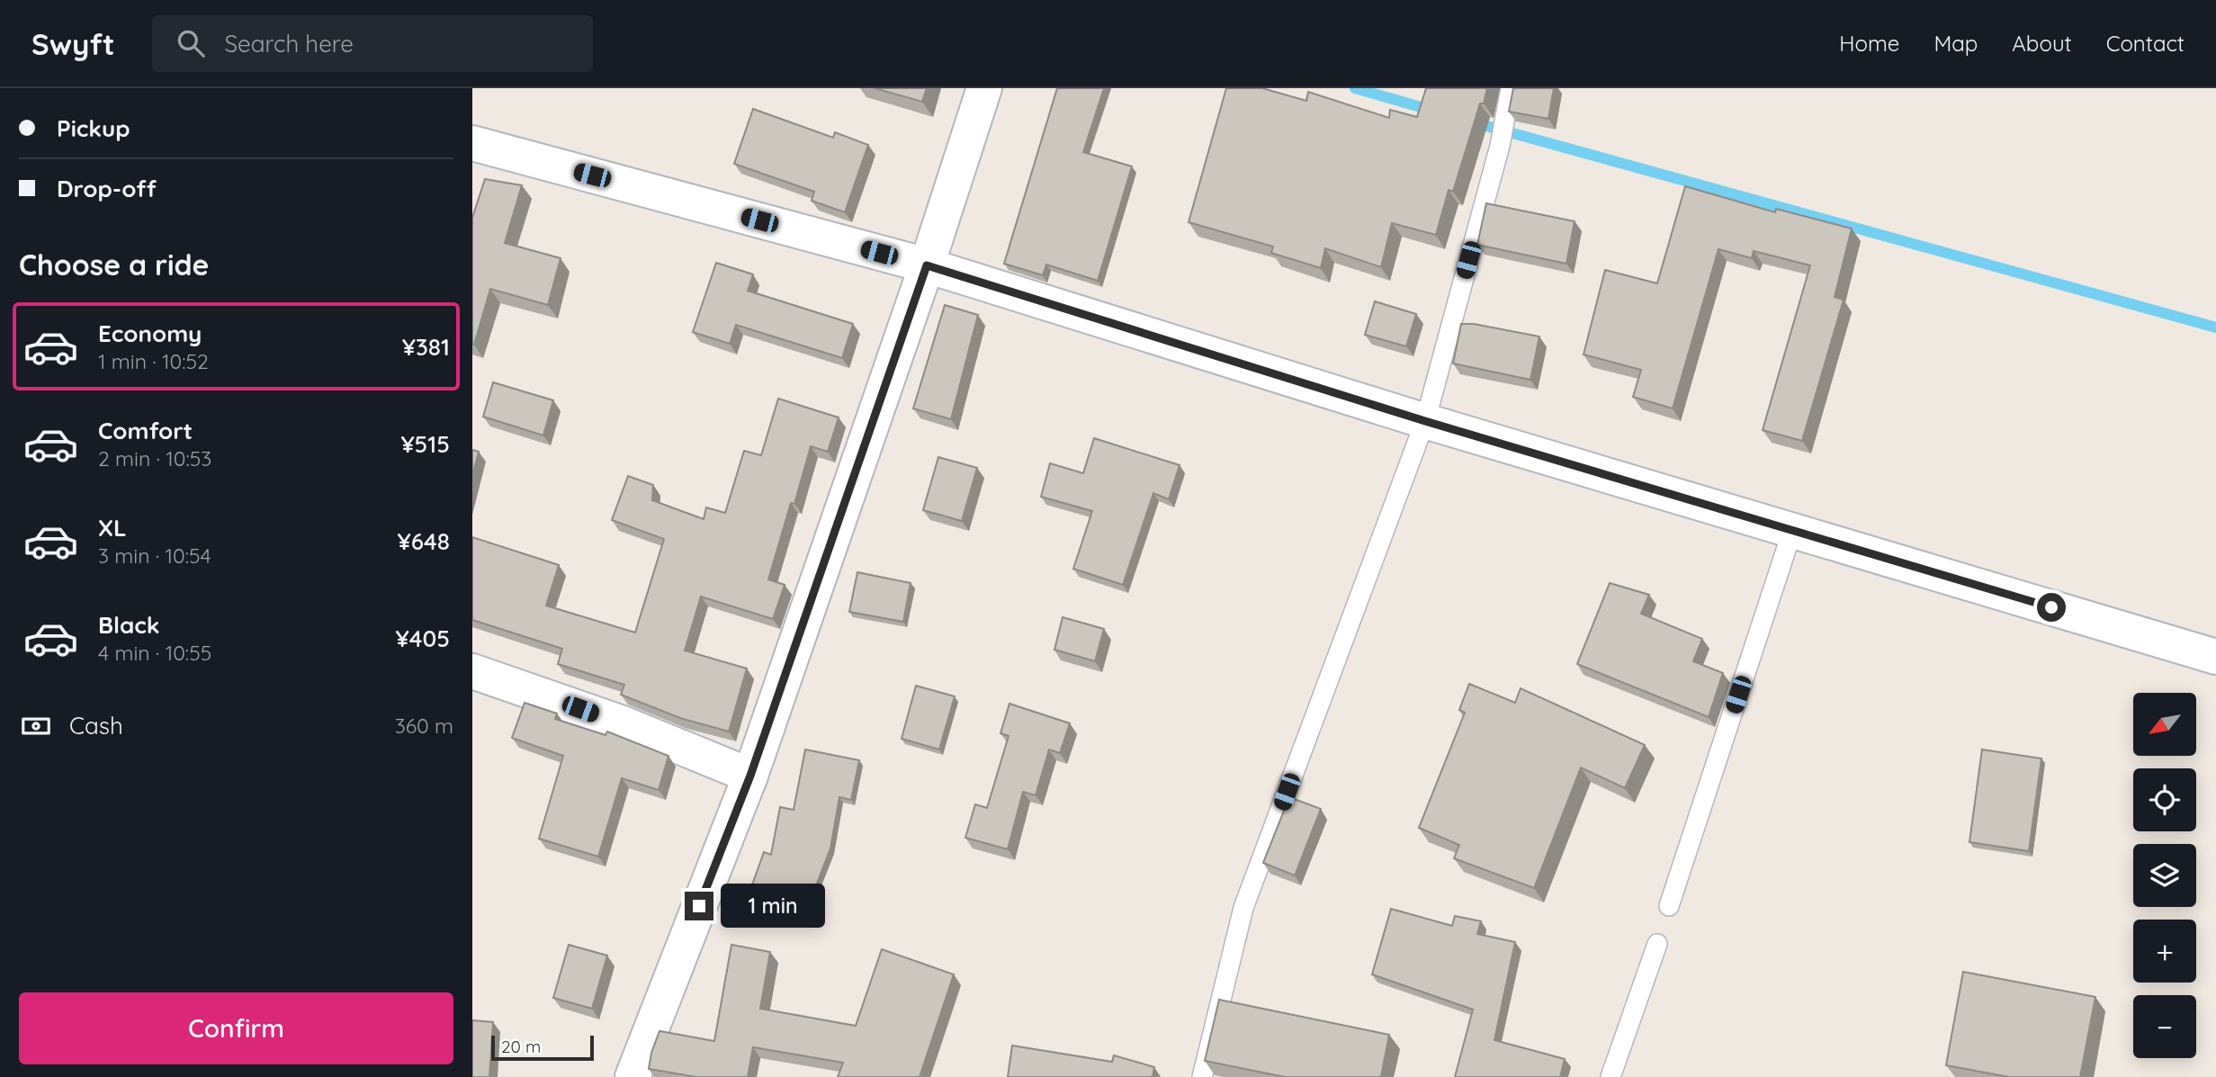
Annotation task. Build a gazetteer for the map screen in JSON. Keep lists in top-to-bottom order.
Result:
{
  "scale_bar": "20 m",
  "north": "bottom left",
  "page": {
    "header": "Swyft",
    "search": "Search here",
    "nav": [
      "Home",
      "Map",
      "About",
      "Contact"
    ],
    "banner": ["Pickup", "Drop-off"],
    "heading": "Choose a ride",
    "list": [
      {
        "name": "Economy",
        "note": "1 min · 10:52",
        "value": "¥381"
      },
      {
        "name": "Comfort",
        "note": "2 min · 10:53",
        "value": "¥515"
      },
      {
        "name": "XL",
        "note": "3 min · 10:54",
        "value": "¥648"
      },
      {
        "name": "Black",
        "note": "4 min · 10:55",
        "value": "¥405"
      }
    ],
    "pay": ["Cash", "360 m"],
    "map_buttons": ["+", "−"],
    "bubble": "1 min",
    "buttons": "Confirm",
    "scale": "20 m"
  }
}
